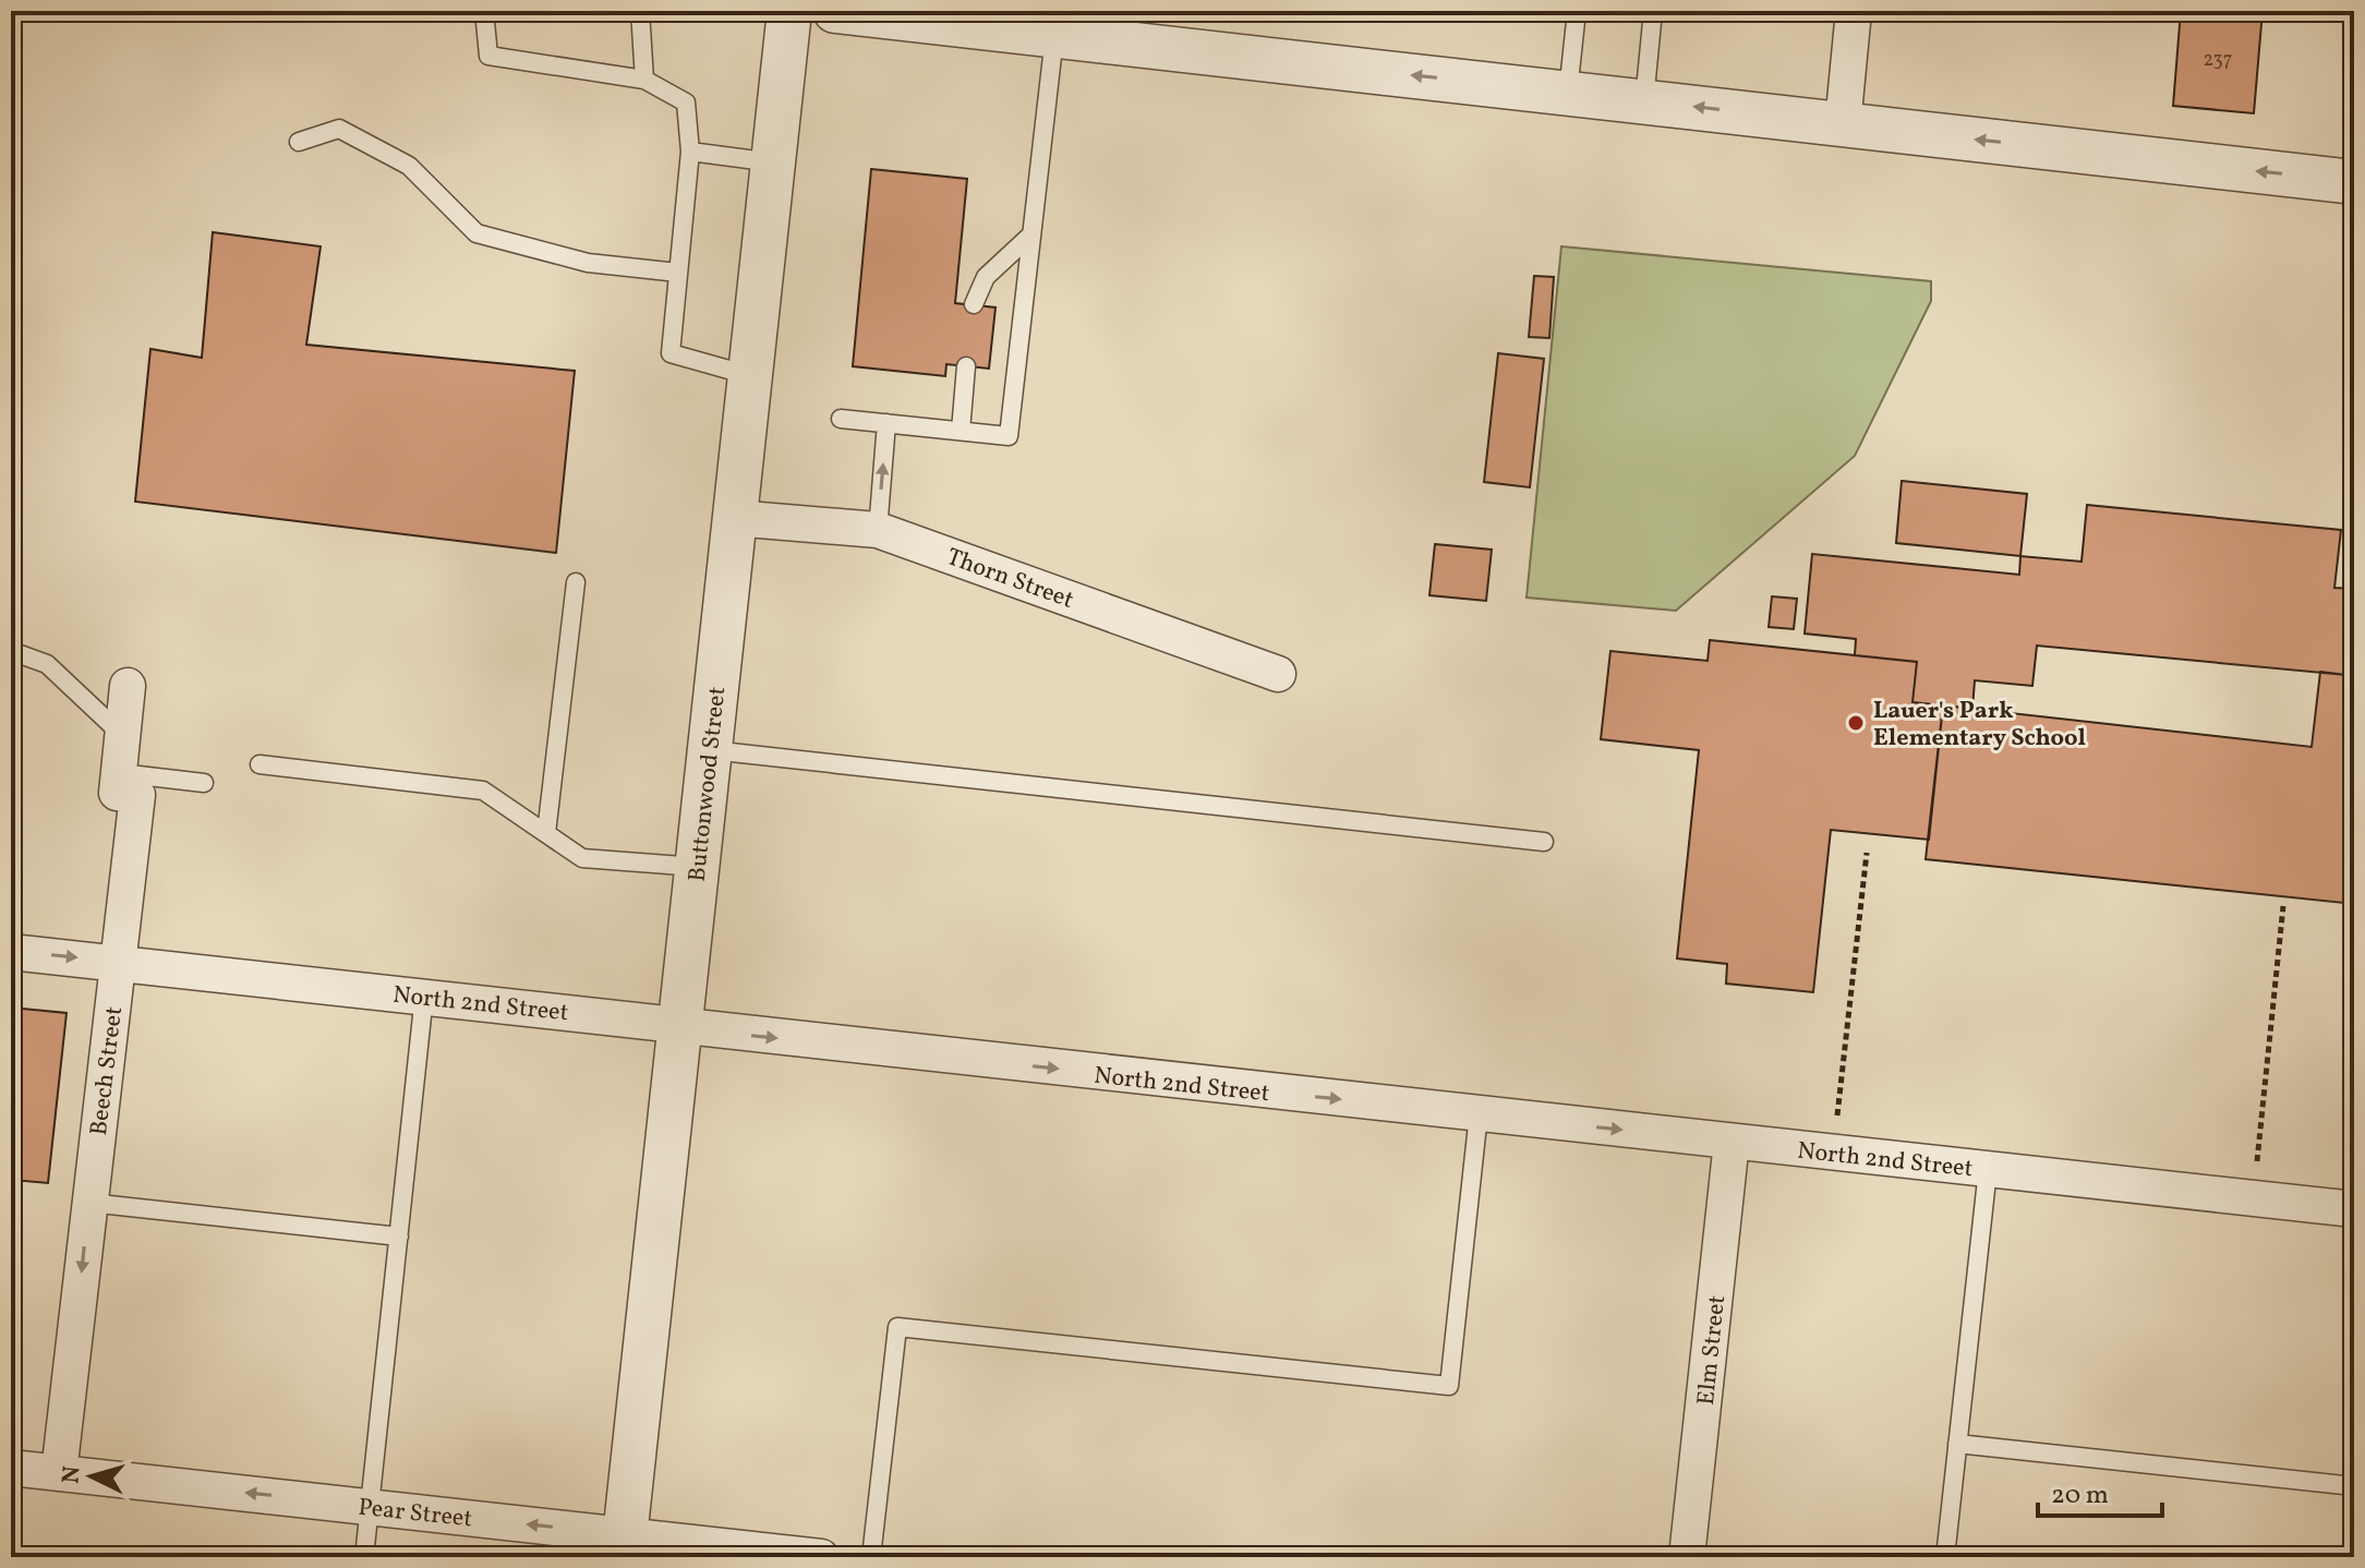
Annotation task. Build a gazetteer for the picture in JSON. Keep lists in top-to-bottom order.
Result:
{
  "streets": {
    "street": [
      "Thorn Street",
      "Buttonwood Street",
      "North 2nd Street",
      "Beech Street",
      "Elm Street",
      "Pear Street"
    ]
  },
  "crossings": [
    ["Thorn Street", "Buttonwood Street"],
    ["Buttonwood Street", "North 2nd Street"],
    ["Buttonwood Street", "Pear Street"],
    ["North 2nd Street", "Beech Street"],
    ["North 2nd Street", "Elm Street"],
    ["Beech Street", "Pear Street"]
  ],
  "one_way": ["North 2nd Street", "Beech Street", "Pear Street"],
  "places": ["Lauer's Park Elementary School"],
  "house_numbers": ["237"],
  "scale_bar": "20 m",
  "north": "left"
}
